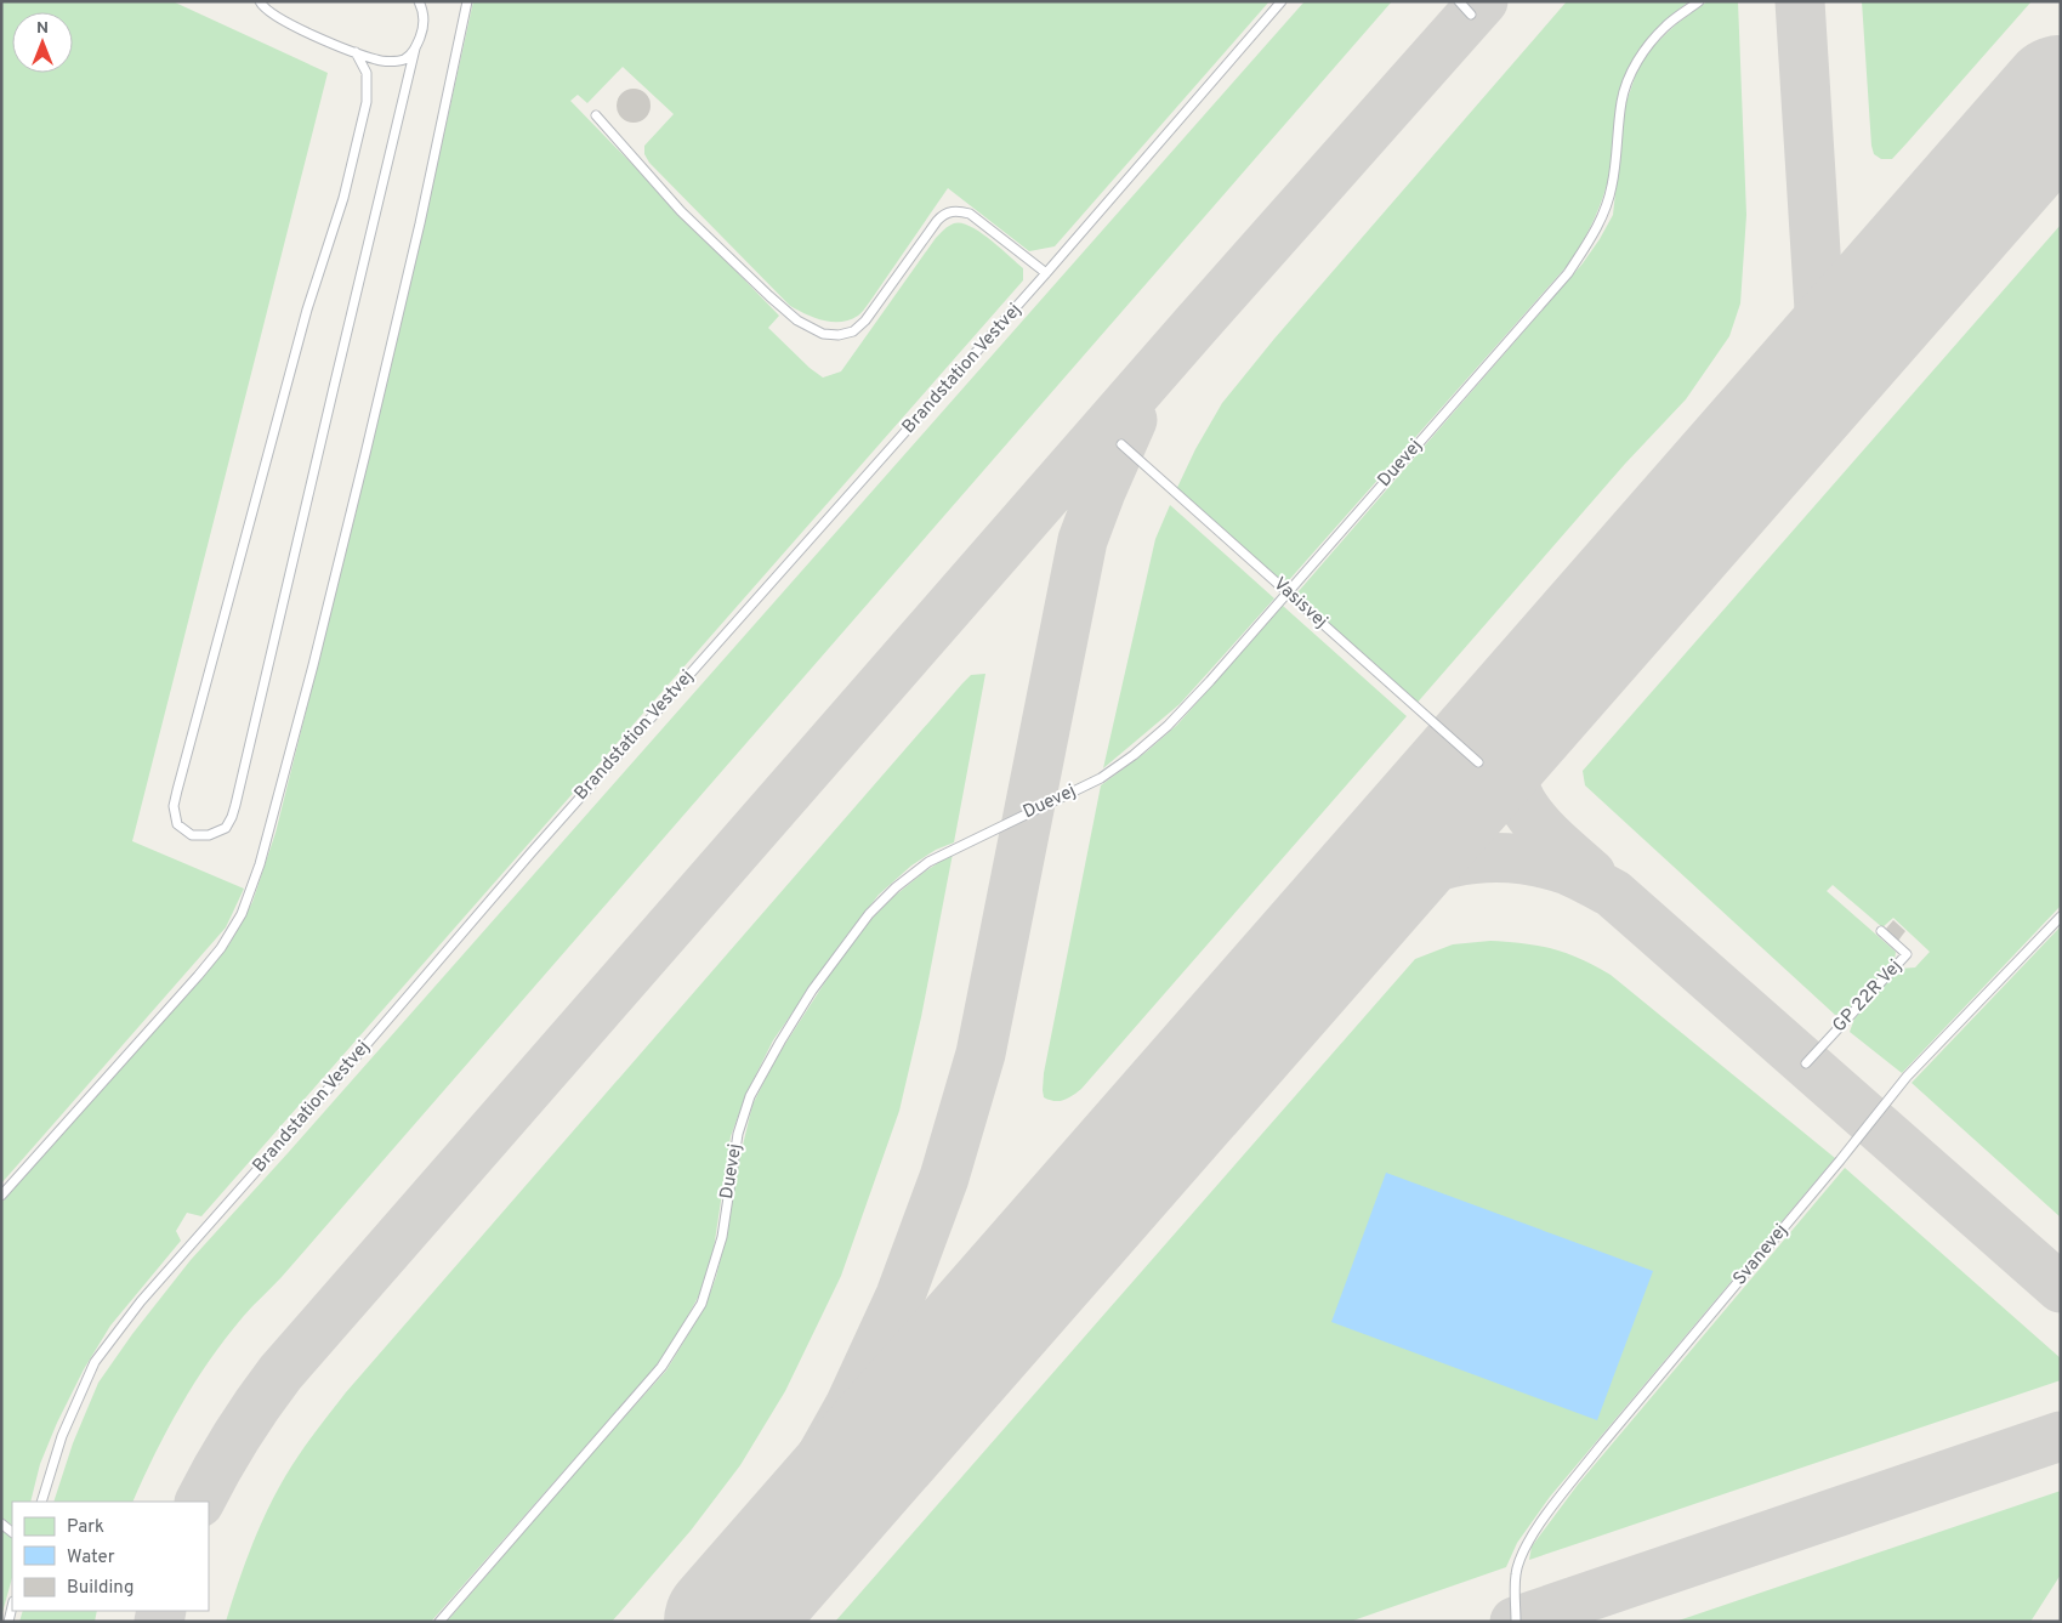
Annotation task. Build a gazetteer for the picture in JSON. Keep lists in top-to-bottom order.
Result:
{
  "streets": {
    "lane": [
      "Brandstation Vestvej",
      "Duevej",
      "Vasisvej",
      "GP 22R Vej",
      "Svanevej"
    ]
  },
  "crossings": [
    ["Duevej", "Vasisvej"]
  ],
  "legend": ["Park", "Water", "Building"],
  "north": "top"
}
